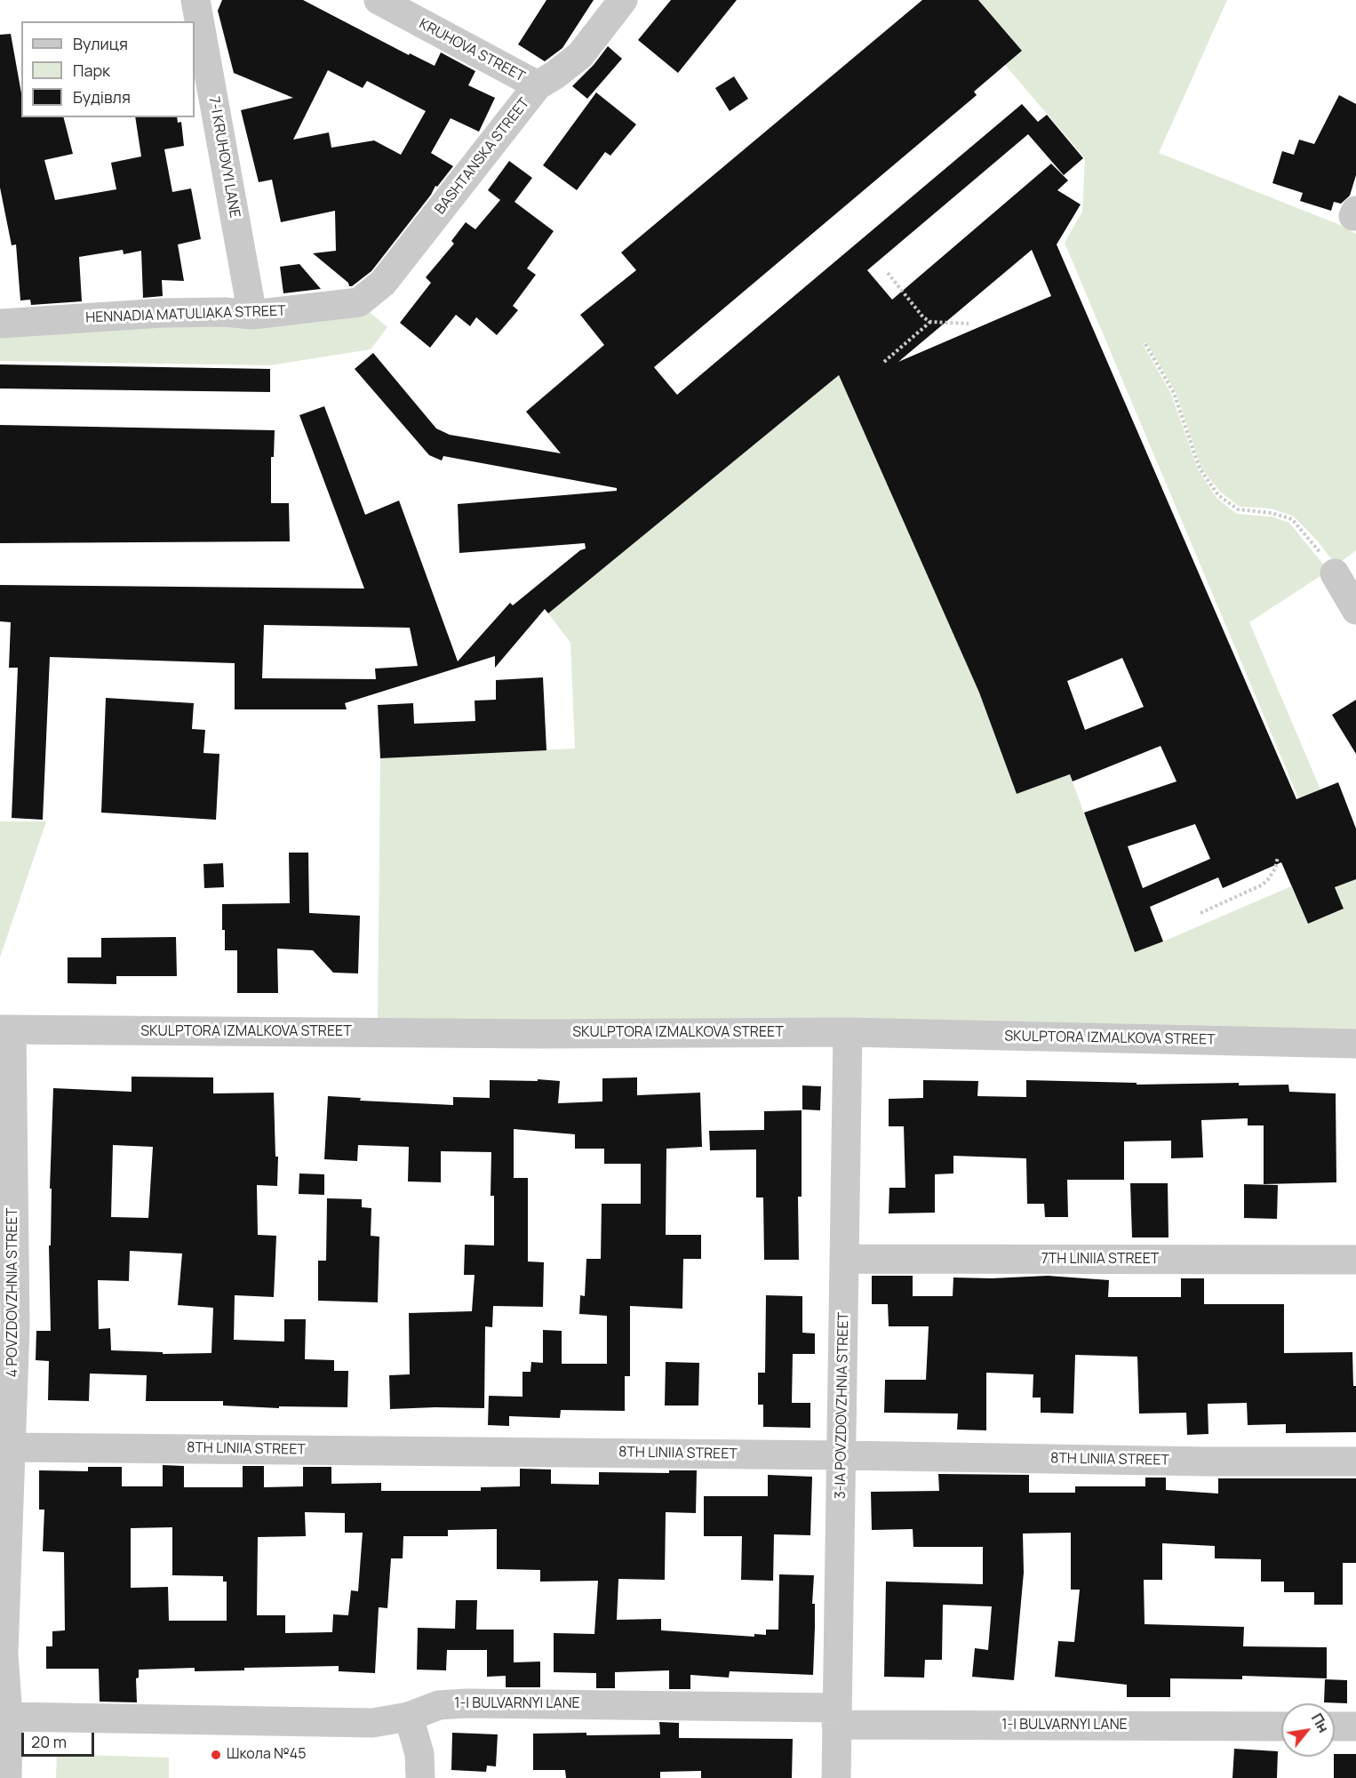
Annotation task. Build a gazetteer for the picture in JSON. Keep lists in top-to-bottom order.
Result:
{
  "streets": {
    "street": [
      "KRUHOVA STREET",
      "BASHTANSKA STREET",
      "7-I KRUHOVYI LANE",
      "HENNADIA MATULIAKA STREET",
      "SKULPTORA IZMALKOVA STREET",
      "7TH LINIIA STREET",
      "4 POVZDOVZHNIA STREET",
      "3-IA POVZDOVZHNIA STREET",
      "8TH LINIIA STREET",
      "1-I BULVARNYI LANE"
    ]
  },
  "crossings": [
    ["KRUHOVA STREET", "BASHTANSKA STREET"],
    ["BASHTANSKA STREET", "HENNADIA MATULIAKA STREET"],
    ["7-I KRUHOVYI LANE", "HENNADIA MATULIAKA STREET"],
    ["SKULPTORA IZMALKOVA STREET", "4 POVZDOVZHNIA STREET"],
    ["SKULPTORA IZMALKOVA STREET", "3-IA POVZDOVZHNIA STREET"],
    ["7TH LINIIA STREET", "3-IA POVZDOVZHNIA STREET"],
    ["4 POVZDOVZHNIA STREET", "8TH LINIIA STREET"],
    ["4 POVZDOVZHNIA STREET", "1-I BULVARNYI LANE"],
    ["3-IA POVZDOVZHNIA STREET", "8TH LINIIA STREET"],
    ["3-IA POVZDOVZHNIA STREET", "1-I BULVARNYI LANE"]
  ],
  "places": ["Школа №45"],
  "legend": ["Вулиця", "Парк", "Будівля"],
  "scale_bar": "20 m",
  "north": "top right"
}
